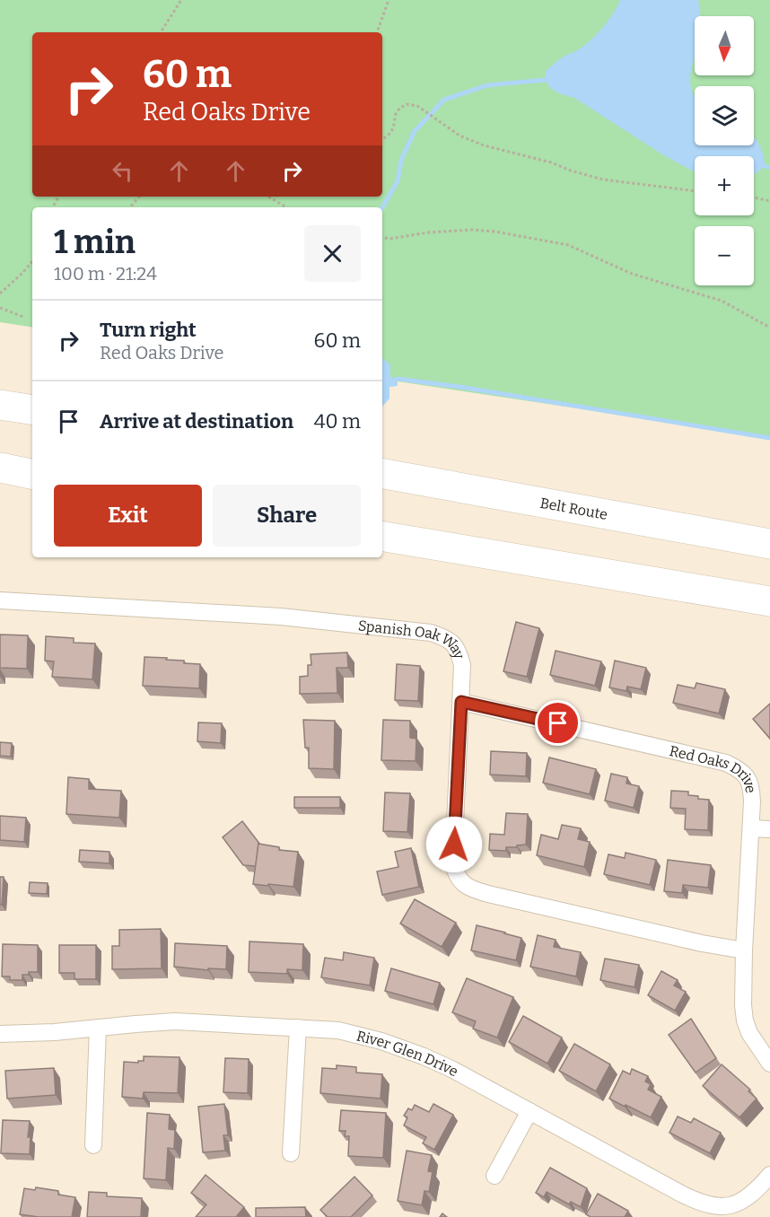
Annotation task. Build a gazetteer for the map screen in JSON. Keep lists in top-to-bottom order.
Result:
{
  "streets": {
    "highway": ["Belt Route"],
    "street": ["Spanish Oak Way", "Red Oaks Drive", "River Glen Drive"]
  },
  "crossings": [
    ["Spanish Oak Way", "Red Oaks Drive"]
  ],
  "north": "bottom",
  "page": {
    "map_buttons": ["+", "−"],
    "turn": ["60 m", "Red Oaks Drive"],
    "heading": ["1 min", "100 m · 21:24"],
    "list": [
      {
        "name": "Turn right",
        "note": "Red Oaks Drive",
        "value": "60 m"
      },
      {
        "name": "Arrive at destination",
        "value": "40 m"
      }
    ],
    "buttons": ["Exit", "Share"]
  }
}
